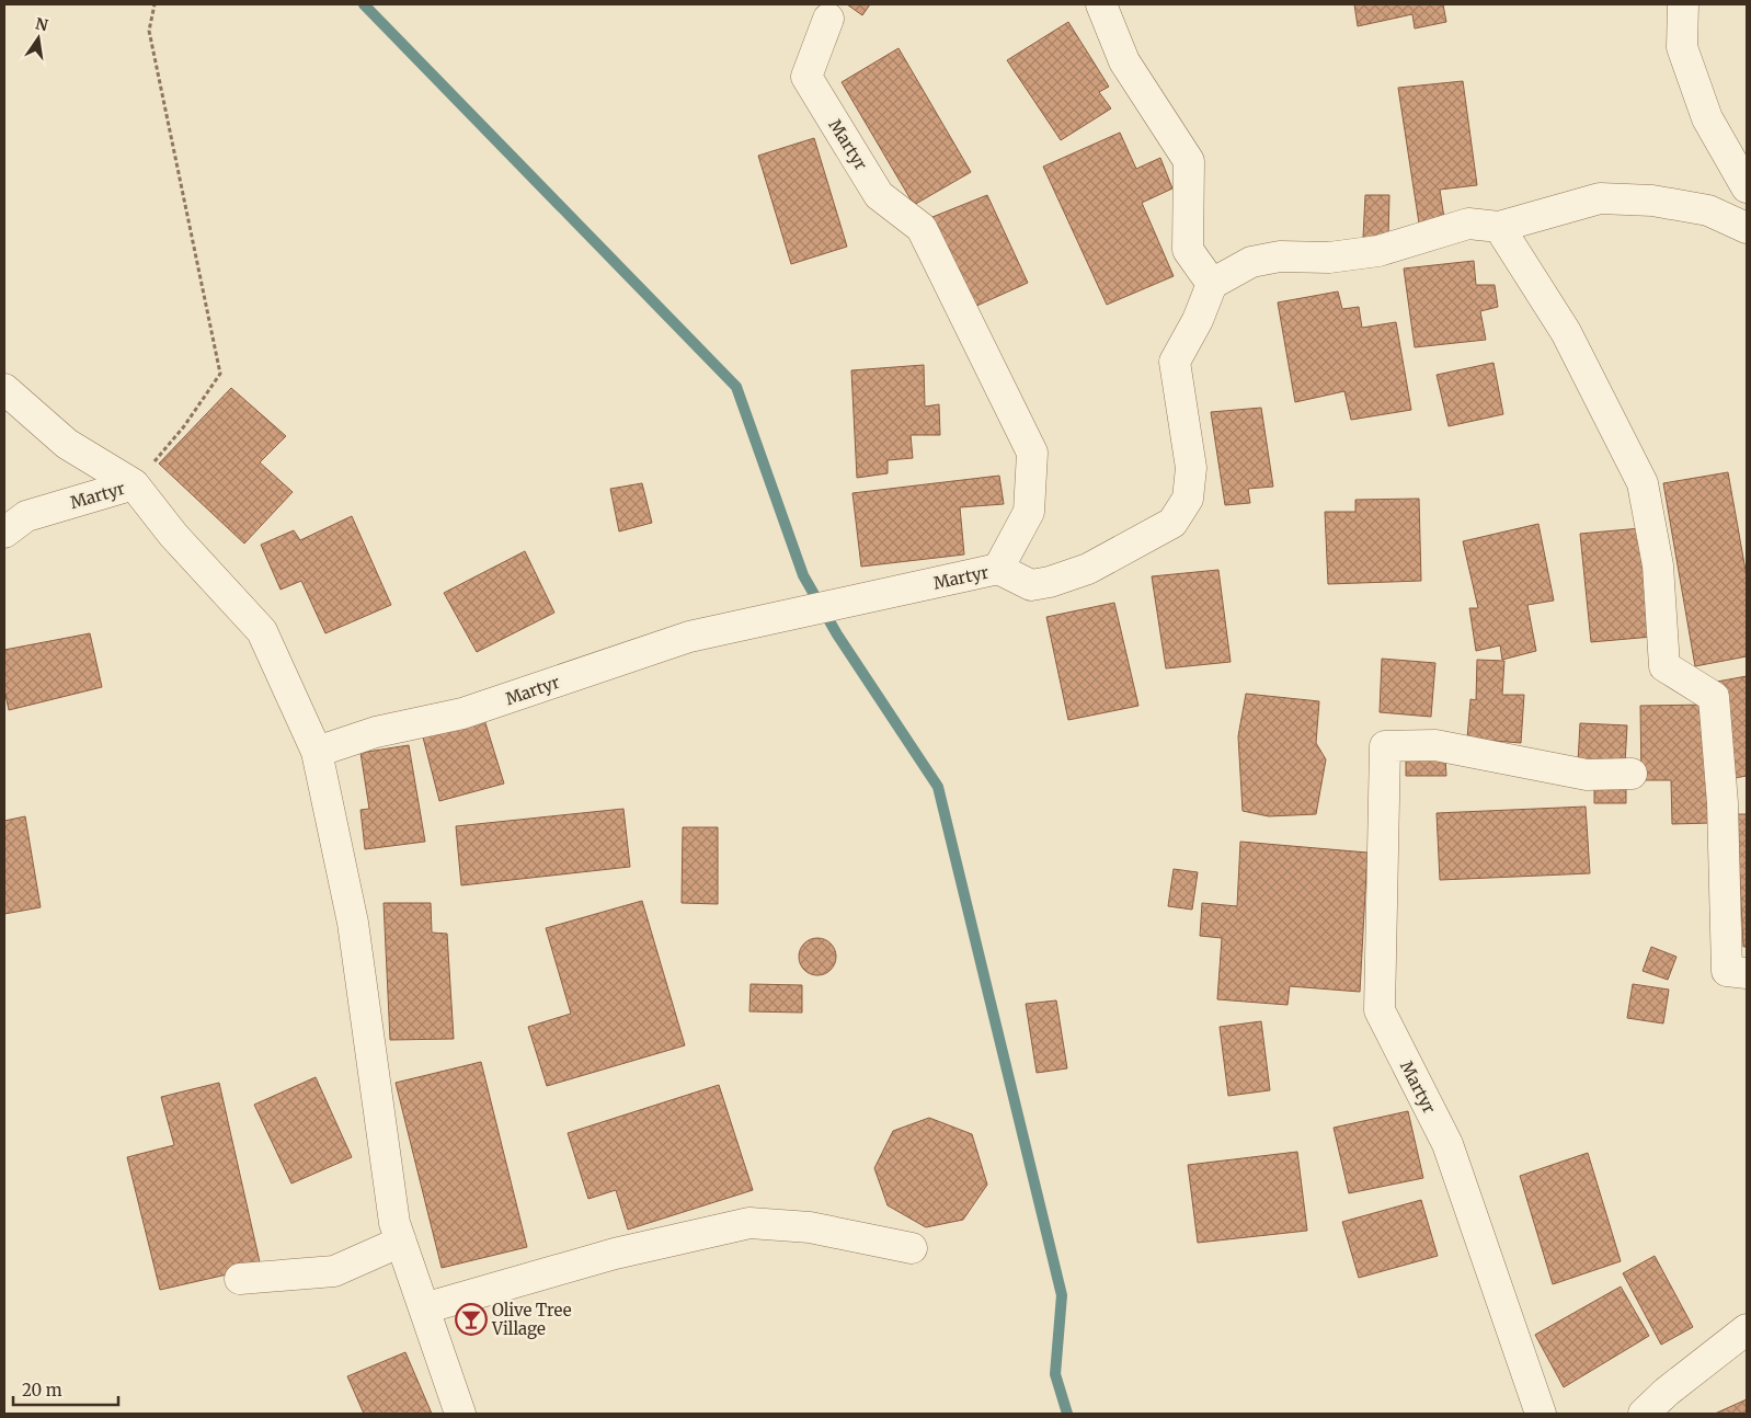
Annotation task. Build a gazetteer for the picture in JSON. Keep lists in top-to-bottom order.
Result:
{
  "streets": {
    "street": ["Martyr"]
  },
  "places": {
    "bar": ["Olive Tree Village"]
  },
  "scale_bar": "20 m",
  "north": "top"
}
